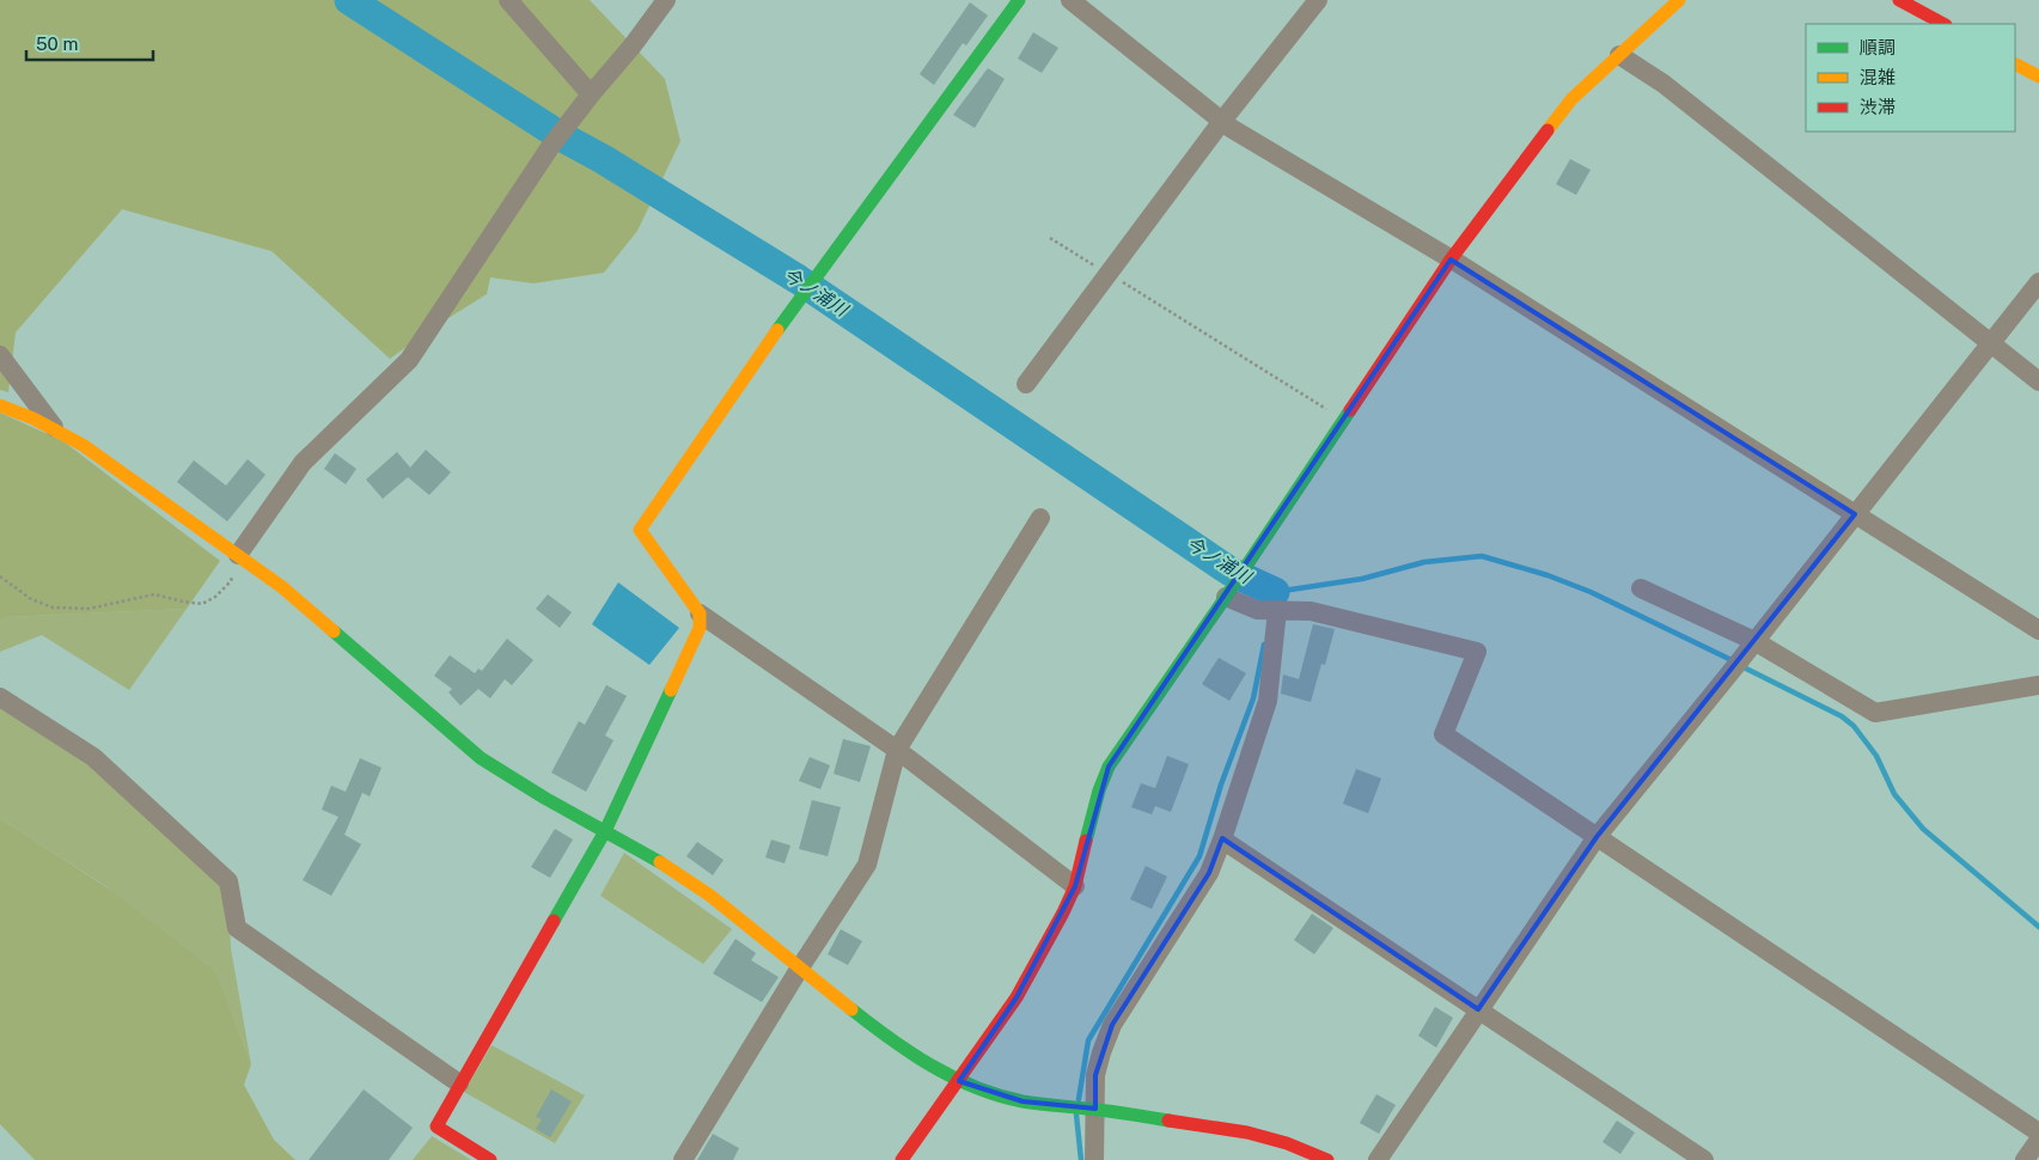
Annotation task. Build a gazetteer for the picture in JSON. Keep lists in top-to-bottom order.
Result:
{
  "water": ["今ノ浦川"],
  "legend": ["順調", "混雑", "渋滞"],
  "scale_bar": "50 m"
}
